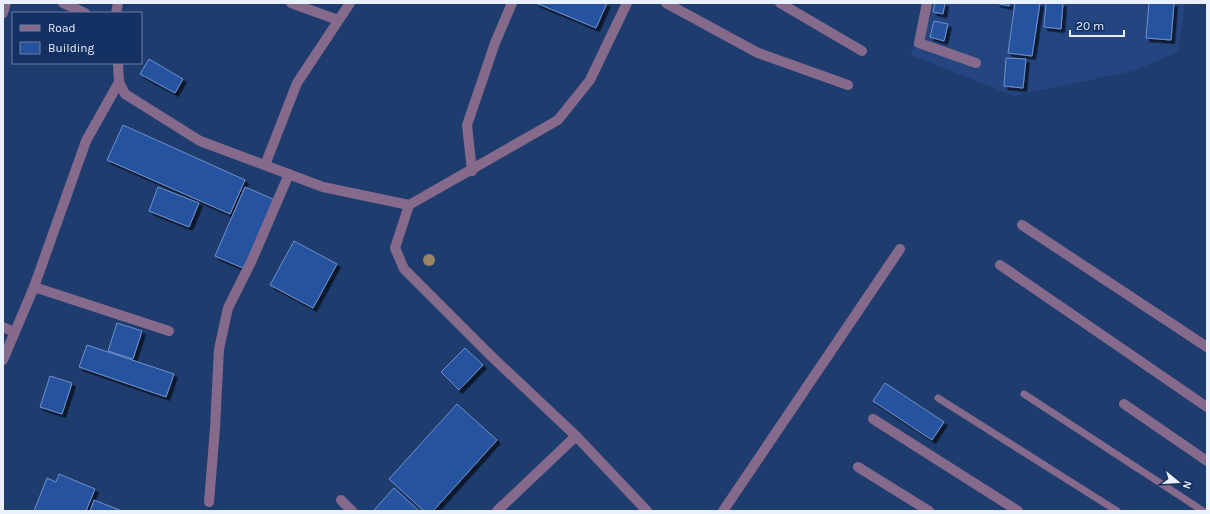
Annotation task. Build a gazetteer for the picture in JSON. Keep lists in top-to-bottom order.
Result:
{
  "legend": ["Road", "Building"],
  "scale_bar": "20 m",
  "north": "right"
}
